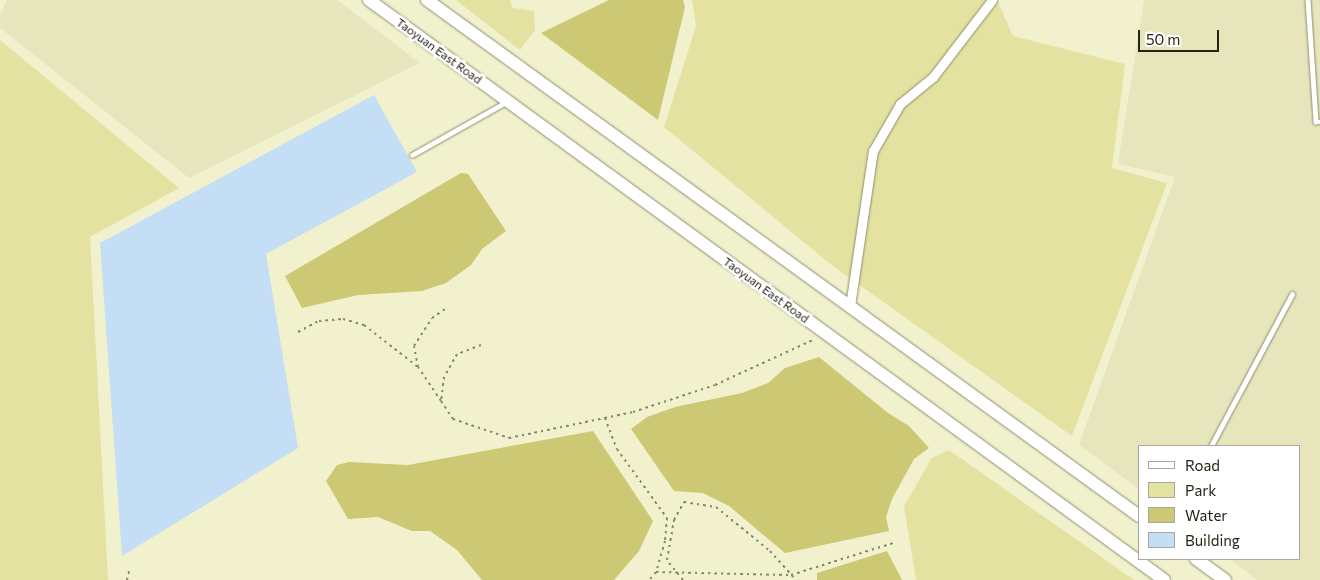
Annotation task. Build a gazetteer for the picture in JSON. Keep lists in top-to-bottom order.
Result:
{
  "streets": {
    "main road": ["Taoyuan East Road"]
  },
  "legend": [
    "Road",
    "Park",
    "Water",
    "Building"
  ],
  "scale_bar": "50 m"
}
